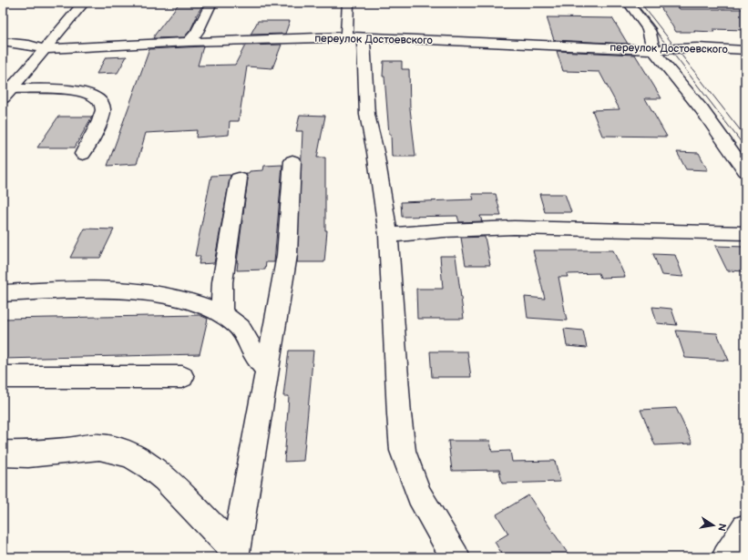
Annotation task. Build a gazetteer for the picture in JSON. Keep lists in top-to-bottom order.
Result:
{
  "streets": {
    "street": ["переулок Достоевского"]
  },
  "north": "right"
}
